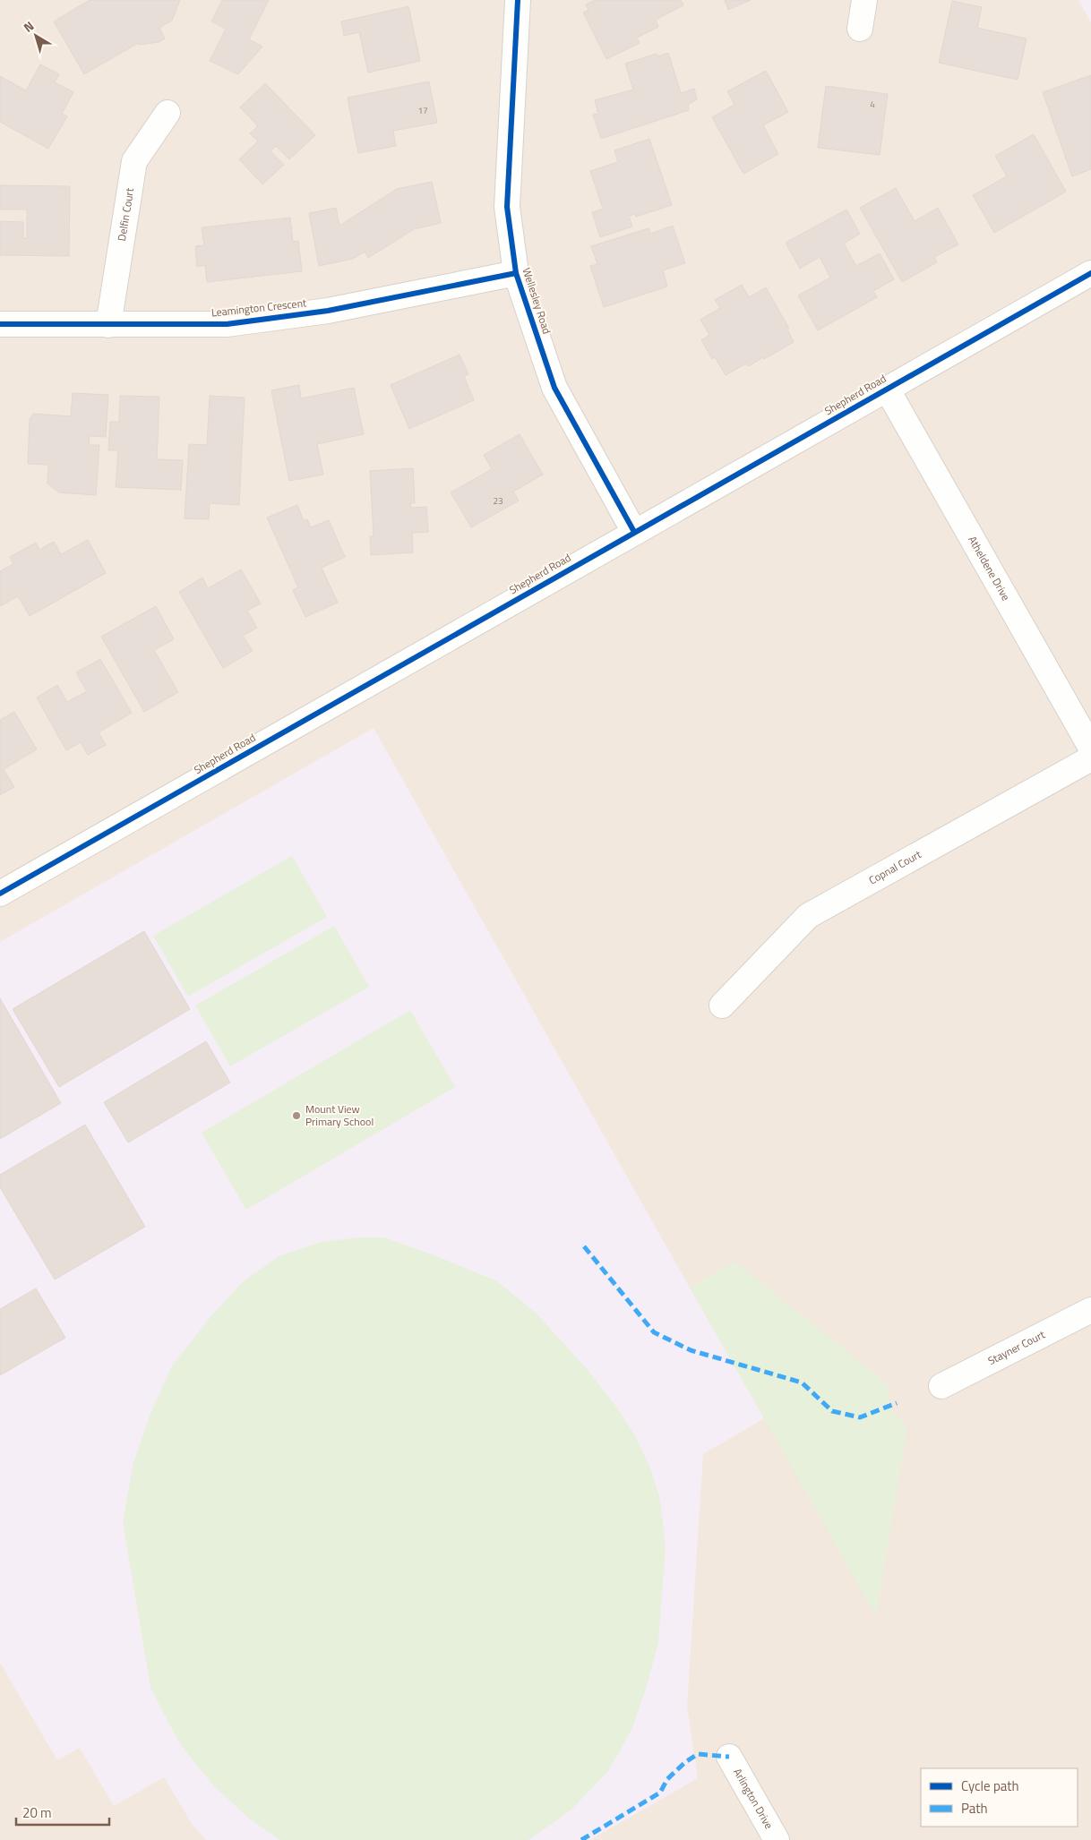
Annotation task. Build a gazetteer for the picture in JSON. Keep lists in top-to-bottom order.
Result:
{
  "streets": {
    "street": [
      "Delfin Court",
      "Wellesley Road",
      "Leamington Crescent",
      "Shepherd Road",
      "Atheldene Drive",
      "Copnal Court",
      "Stayner Court",
      "Arlington Drive"
    ]
  },
  "crossings": [
    ["Delfin Court", "Leamington Crescent"],
    ["Wellesley Road", "Leamington Crescent"],
    ["Wellesley Road", "Shepherd Road"],
    ["Shepherd Road", "Atheldene Drive"]
  ],
  "places": ["Mount View Primary School"],
  "house_numbers": ["4", "17", "23"],
  "legend": ["Cycle path", "Path"],
  "scale_bar": "20 m",
  "north": "top left"
}
